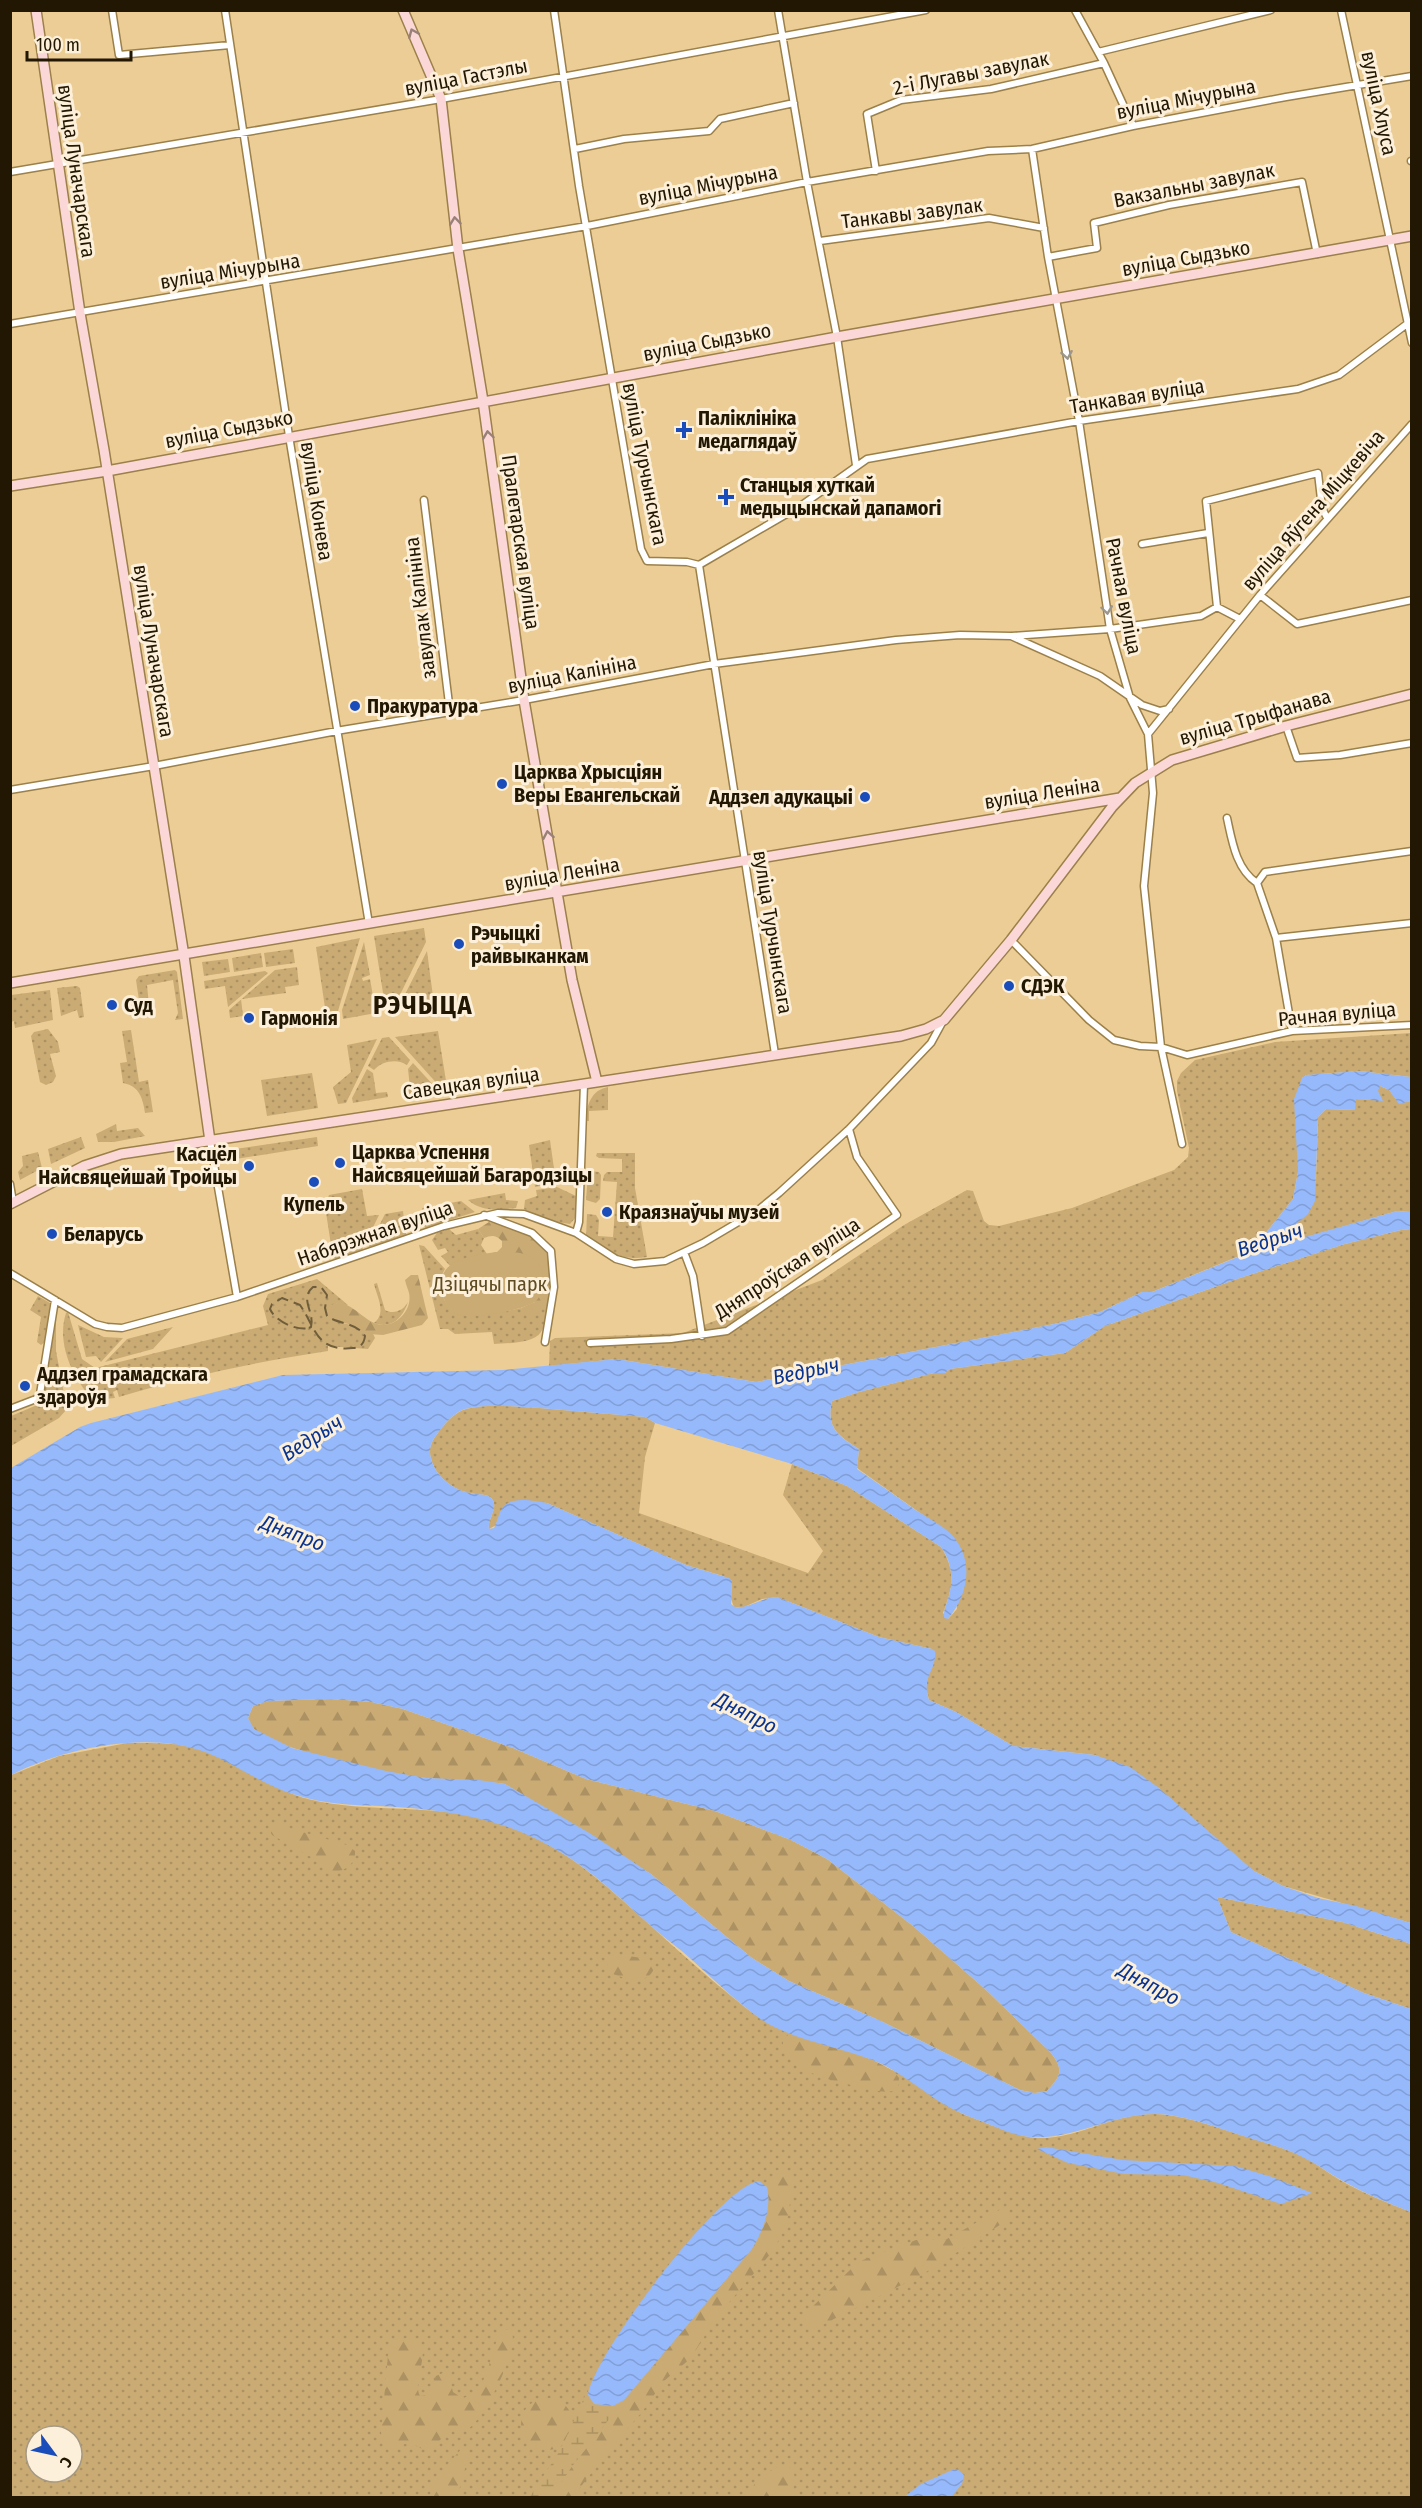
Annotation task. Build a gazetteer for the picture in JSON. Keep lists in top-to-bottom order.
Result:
{
  "streets": {
    "street": [
      "2-і Лугавы завулак",
      "вуліца Гастэлы",
      "вуліца Мічурына",
      "вуліца Хлуса",
      "вуліца Луначарскага",
      "Вакзальны завулак",
      "Танкавы завулак",
      "вуліца Сыдзько",
      "Танкавая вуліца",
      "вуліца Турчынскага",
      "вуліца Конева",
      "вуліца Яўгена Міцкевіча",
      "Пралетарская вуліца",
      "Рачная вуліца",
      "завулак Калініна",
      "вуліца Калініна",
      "вуліца Трыфанава",
      "вуліца Леніна",
      "Савецкая вуліца",
      "Набярэжная вуліца",
      "Дняпроўская вуліца"
    ]
  },
  "crossings": [
    ["2-і Лугавы завулак", "вуліца Мічурына"],
    ["вуліца Гастэлы", "вуліца Луначарскага"],
    ["вуліца Гастэлы", "вуліца Турчынскага"],
    ["вуліца Гастэлы", "вуліца Конева"],
    ["вуліца Гастэлы", "Пралетарская вуліца"],
    ["вуліца Мічурына", "вуліца Хлуса"],
    ["вуліца Мічурына", "вуліца Луначарскага"],
    ["вуліца Мічурына", "вуліца Турчынскага"],
    ["вуліца Мічурына", "вуліца Конева"],
    ["вуліца Мічурына", "Пралетарская вуліца"],
    ["вуліца Мічурына", "Рачная вуліца"],
    ["вуліца Хлуса", "вуліца Сыдзько"],
    ["вуліца Хлуса", "Танкавая вуліца"],
    ["вуліца Луначарскага", "вуліца Сыдзько"],
    ["вуліца Луначарскага", "вуліца Калініна"],
    ["вуліца Луначарскага", "вуліца Леніна"],
    ["вуліца Луначарскага", "Савецкая вуліца"],
    ["вуліца Луначарскага", "Набярэжная вуліца"],
    ["Вакзальны завулак", "вуліца Сыдзько"],
    ["Вакзальны завулак", "Рачная вуліца"],
    ["Танкавы завулак", "Рачная вуліца"],
    ["вуліца Сыдзько", "вуліца Турчынскага"],
    ["вуліца Сыдзько", "вуліца Конева"],
    ["вуліца Сыдзько", "Пралетарская вуліца"],
    ["вуліца Сыдзько", "Рачная вуліца"],
    ["Танкавая вуліца", "вуліца Турчынскага"],
    ["Танкавая вуліца", "Рачная вуліца"],
    ["вуліца Турчынскага", "вуліца Калініна"],
    ["вуліца Турчынскага", "вуліца Леніна"],
    ["вуліца Турчынскага", "Савецкая вуліца"],
    ["вуліца Конева", "вуліца Калініна"],
    ["вуліца Конева", "вуліца Леніна"],
    ["вуліца Яўгена Міцкевіча", "Рачная вуліца"],
    ["Пралетарская вуліца", "вуліца Калініна"],
    ["Пралетарская вуліца", "вуліца Леніна"],
    ["Пралетарская вуліца", "Савецкая вуліца"],
    ["Рачная вуліца", "вуліца Калініна"],
    ["Рачная вуліца", "вуліца Трыфанава"],
    ["завулак Калініна", "вуліца Калініна"],
    ["вуліца Трыфанава", "вуліца Леніна"],
    ["вуліца Трыфанава", "Савецкая вуліца"],
    ["вуліца Трыфанава", "Набярэжная вуліца"],
    ["Савецкая вуліца", "Набярэжная вуліца"],
    ["Набярэжная вуліца", "Дняпроўская вуліца"]
  ],
  "one_way": ["Пралетарская вуліца"],
  "districts": ["РЭЧЫЦА"],
  "water": ["Ведрыч", "Дняпро"],
  "parks": ["Дзіцячы парк"],
  "places": {
    "health": ["Паліклініка медаглядаў", "Станцыя хуткай медыцынскай дапамогі"],
    "other": [
      "Пракуратура",
      "Царква Хрысціян Веры Евангельскай",
      "Аддзел адукацыі",
      "Рэчыцкі райвыканкам",
      "СДЭК",
      "Суд",
      "Гармонія",
      "Царква Успення Найсвяцейшай Багародзіцы",
      "Касцёл Найсвяцейшай Тройцы",
      "Купель",
      "Краязнаўчы музей",
      "Беларусь",
      "Аддзел грамадскага здароўя"
    ]
  },
  "scale_bar": "100 m",
  "north": "bottom right"
}
